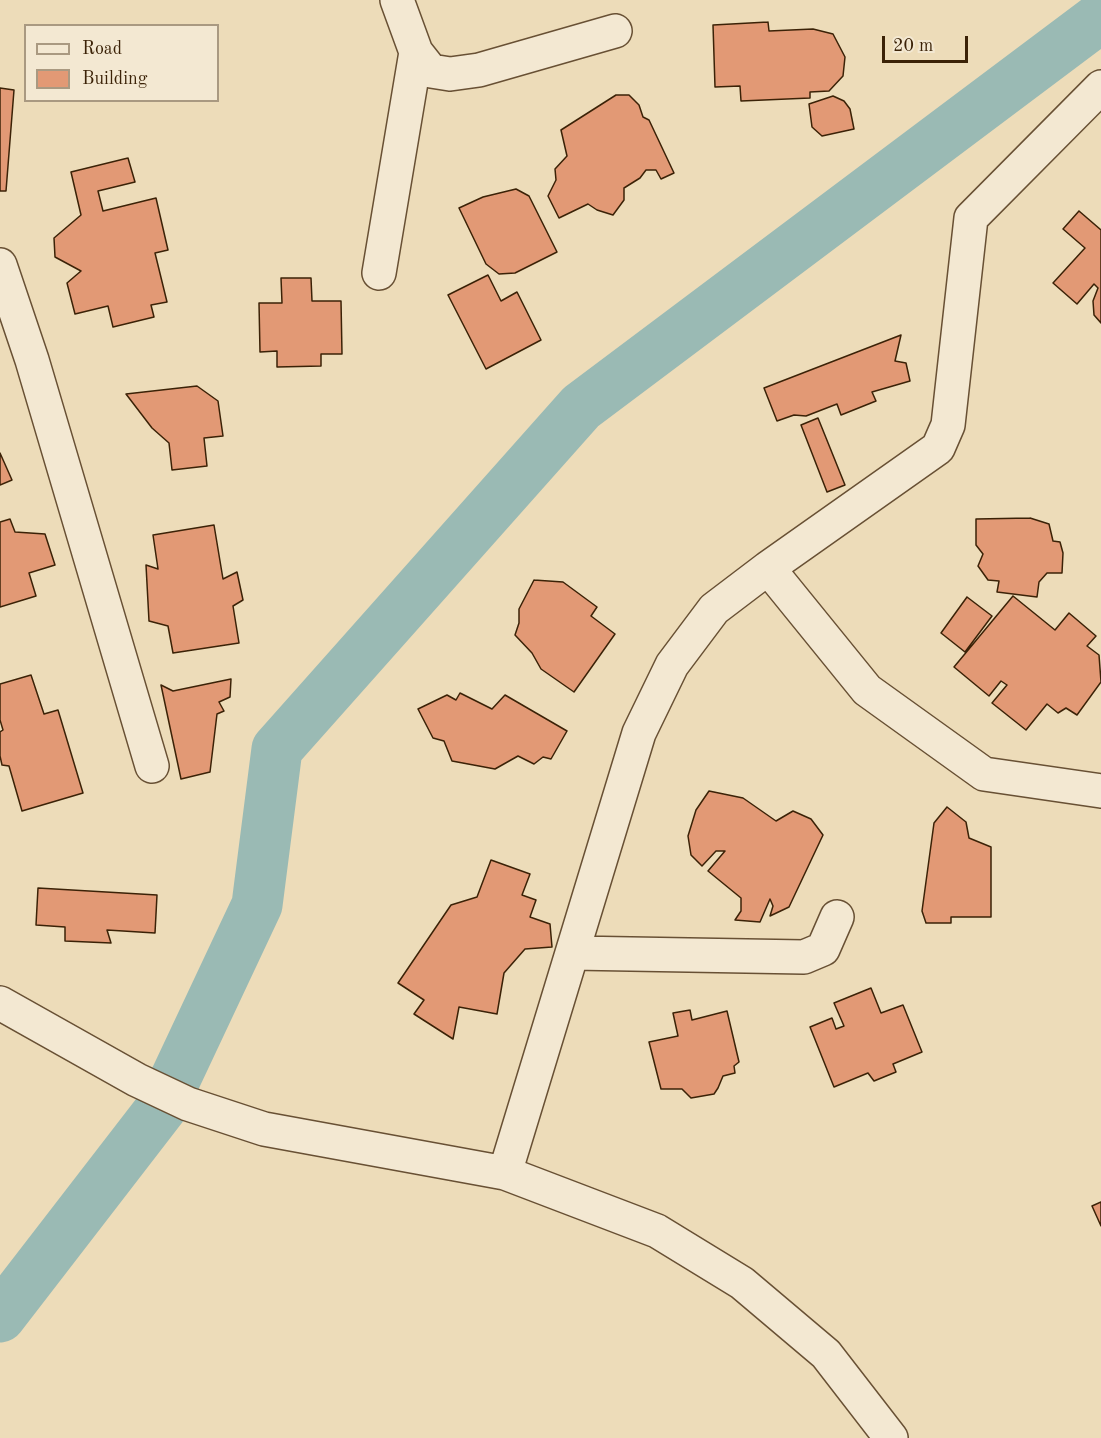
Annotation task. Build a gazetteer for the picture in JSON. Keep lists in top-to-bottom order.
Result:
{
  "legend": ["Road", "Building"],
  "scale_bar": "20 m"
}
